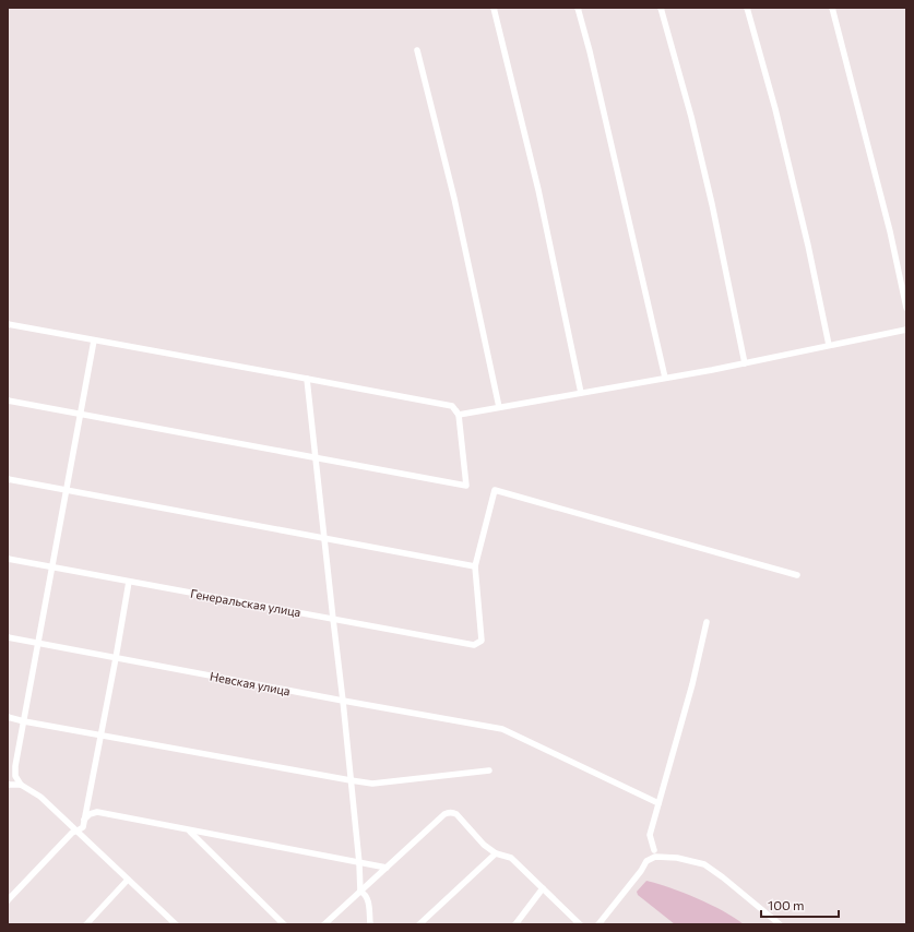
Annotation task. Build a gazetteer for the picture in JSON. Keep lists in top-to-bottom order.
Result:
{
  "streets": {
    "street": ["Генеральская улица", "Невская улица"]
  },
  "scale_bar": "100 m"
}
